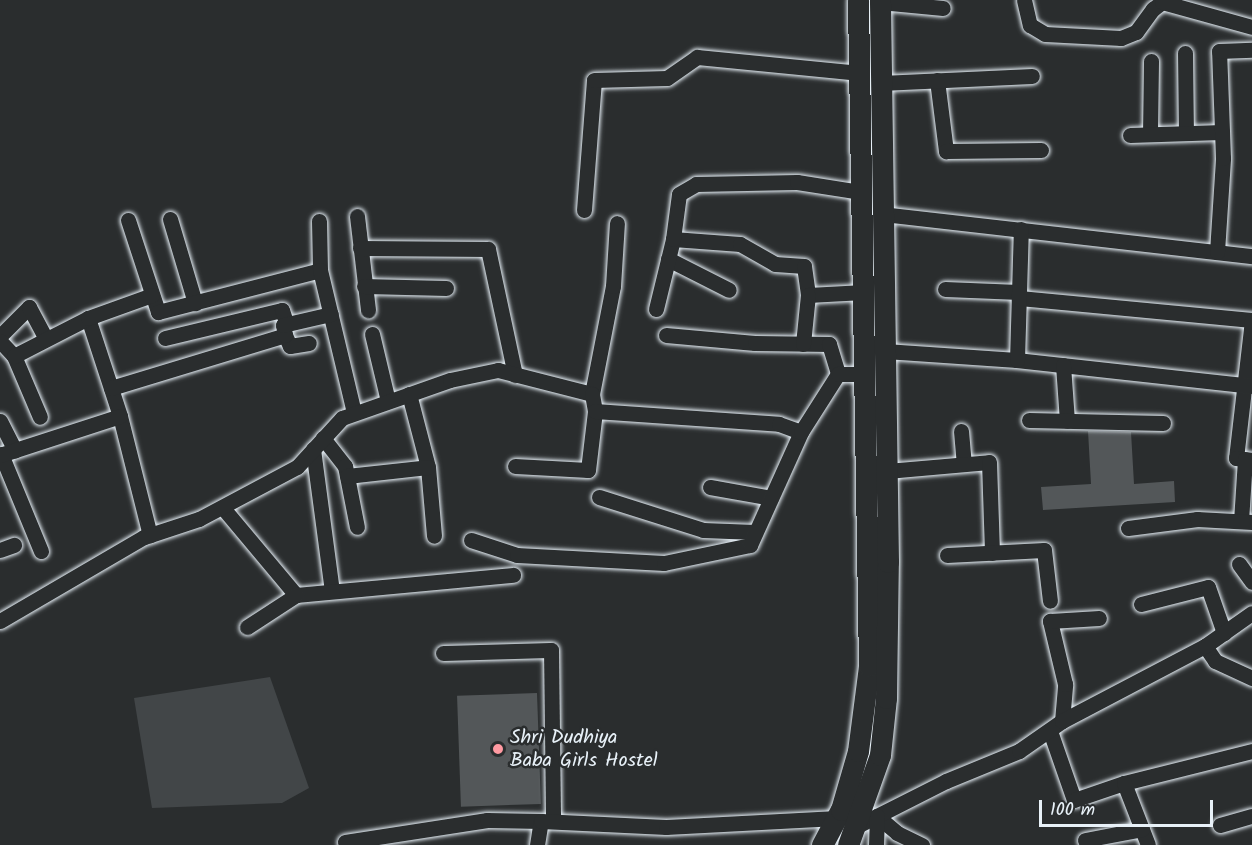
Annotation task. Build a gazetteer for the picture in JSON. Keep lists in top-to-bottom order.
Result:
{
  "places": ["Shri Dudhiya Baba Girls Hostel"],
  "scale_bar": "100 m"
}
